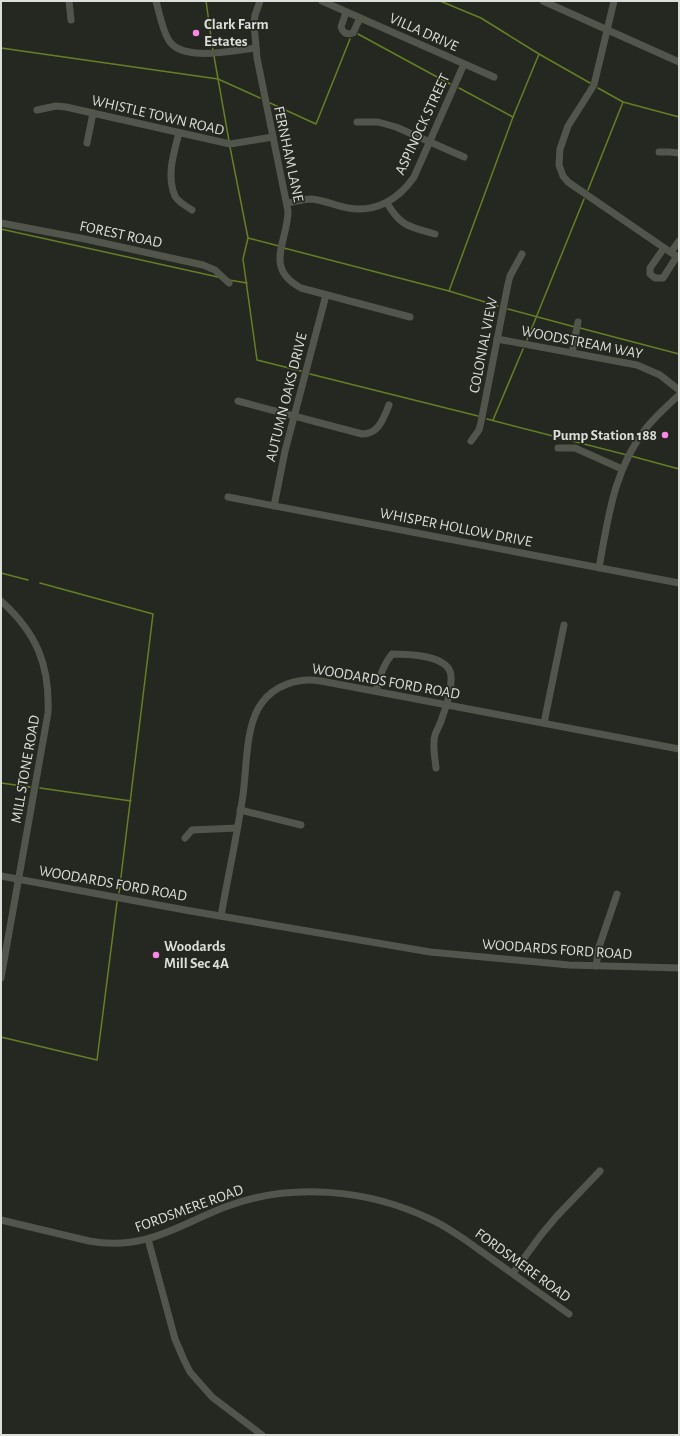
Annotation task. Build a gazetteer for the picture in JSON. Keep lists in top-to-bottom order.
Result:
{
  "streets": {
    "street": [
      "VILLA DRIVE",
      "WHISTLE TOWN ROAD",
      "ASPINOCK STREET",
      "FERNHAM LANE",
      "FOREST ROAD",
      "WOODSTREAM WAY",
      "COLONIAL VIEW",
      "AUTUMN OAKS DRIVE",
      "WHISPER HOLLOW DRIVE",
      "WOODARDS FORD ROAD",
      "MILL STONE ROAD",
      "FORDSMERE ROAD"
    ]
  },
  "crossings": [
    ["VILLA DRIVE", "ASPINOCK STREET"],
    ["WHISTLE TOWN ROAD", "FERNHAM LANE"],
    ["ASPINOCK STREET", "FERNHAM LANE"],
    ["FERNHAM LANE", "AUTUMN OAKS DRIVE"],
    ["WOODSTREAM WAY", "COLONIAL VIEW"],
    ["AUTUMN OAKS DRIVE", "WHISPER HOLLOW DRIVE"],
    ["WOODARDS FORD ROAD", "MILL STONE ROAD"]
  ],
  "places": ["Clark Farm Estates", "Pump Station 188", "Woodards Mill Sec 4A"]
}
